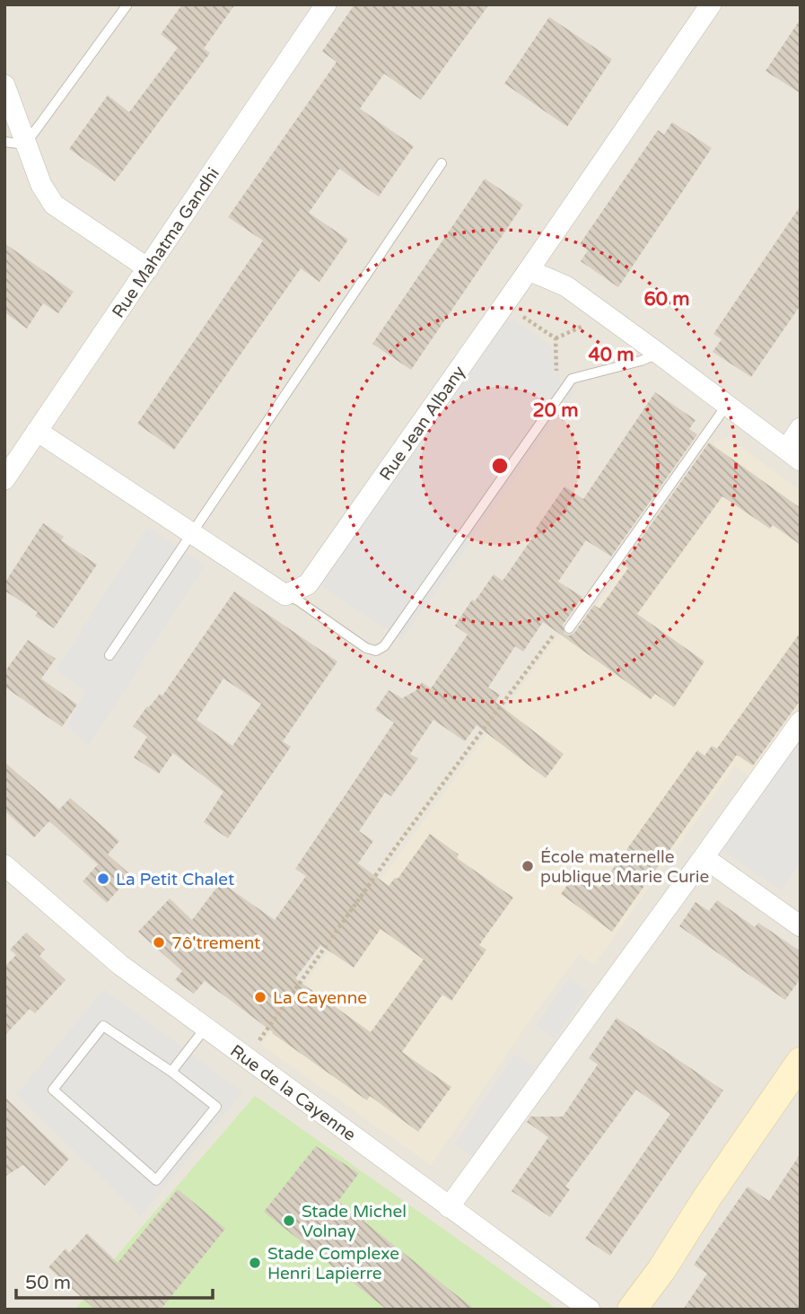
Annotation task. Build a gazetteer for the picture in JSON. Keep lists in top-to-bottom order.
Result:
{
  "streets": {
    "street": ["Rue Mahatma Gandhi", "Rue Jean Albany", "Rue de la Cayenne"]
  },
  "places": [
    "École maternelle publique Marie Curie",
    "La Petit Chalet",
    "7ô'trement",
    "La Cayenne",
    "Stade Michel Volnay",
    "Stade Complexe Henri Lapierre"
  ],
  "scale_bar": "50 m",
  "rings": ["60 m", "40 m", "20 m"]
}
